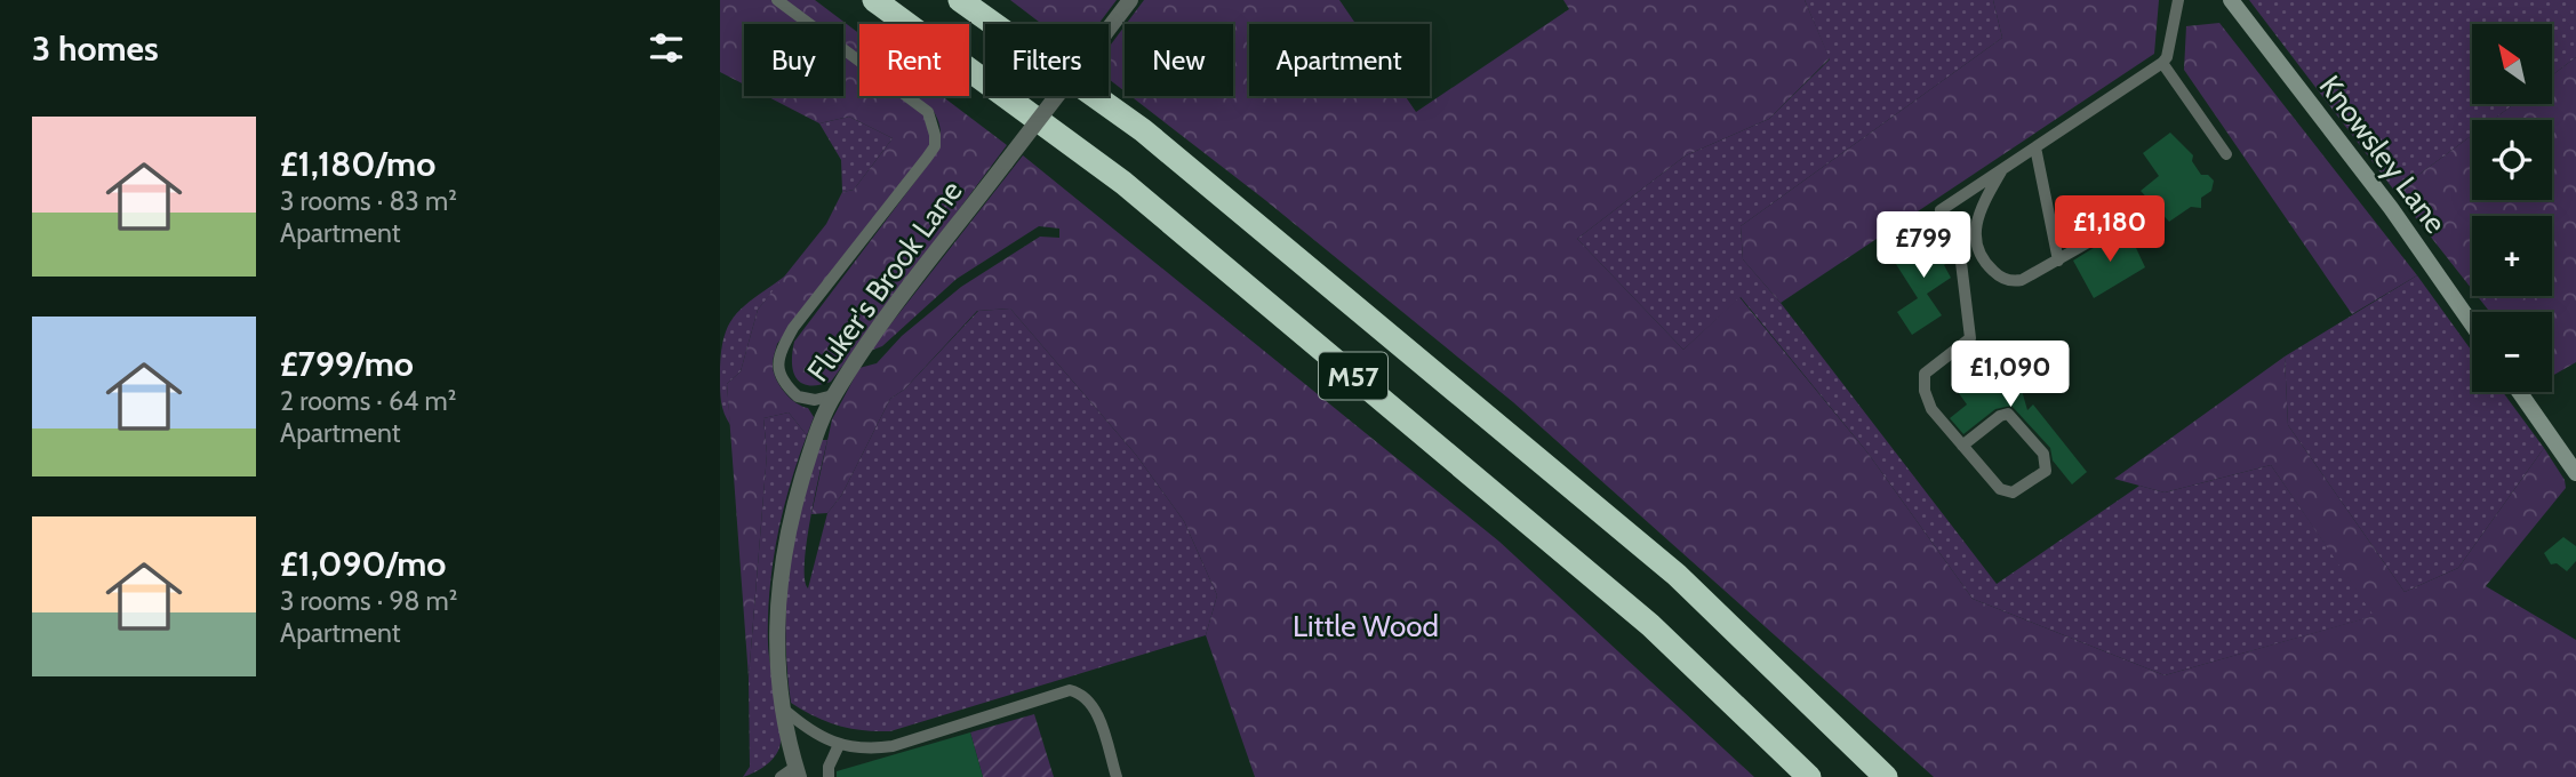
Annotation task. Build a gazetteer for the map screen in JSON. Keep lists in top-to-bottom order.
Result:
{
  "streets": {
    "highway": ["M57"],
    "main road": ["Knowsley Lane"],
    "street": ["Fluker's Brook Lane"]
  },
  "parks": ["Little Wood"],
  "north": "top left",
  "page": {
    "heading": "3 homes",
    "map_buttons": ["+", "−"],
    "chip": [
      "Buy",
      "Rent",
      "Filters",
      "New",
      "Apartment"
    ],
    "list": [
      {
        "name": "£1,180/mo",
        "note": "3 rooms · 83 m² · Apartment"
      },
      {
        "name": "£799/mo",
        "note": "2 rooms · 64 m² · Apartment"
      },
      {
        "name": "£1,090/mo",
        "note": "3 rooms · 98 m² · Apartment"
      }
    ],
    "price": ["£1,180", "£799", "£1,090"]
  }
}
